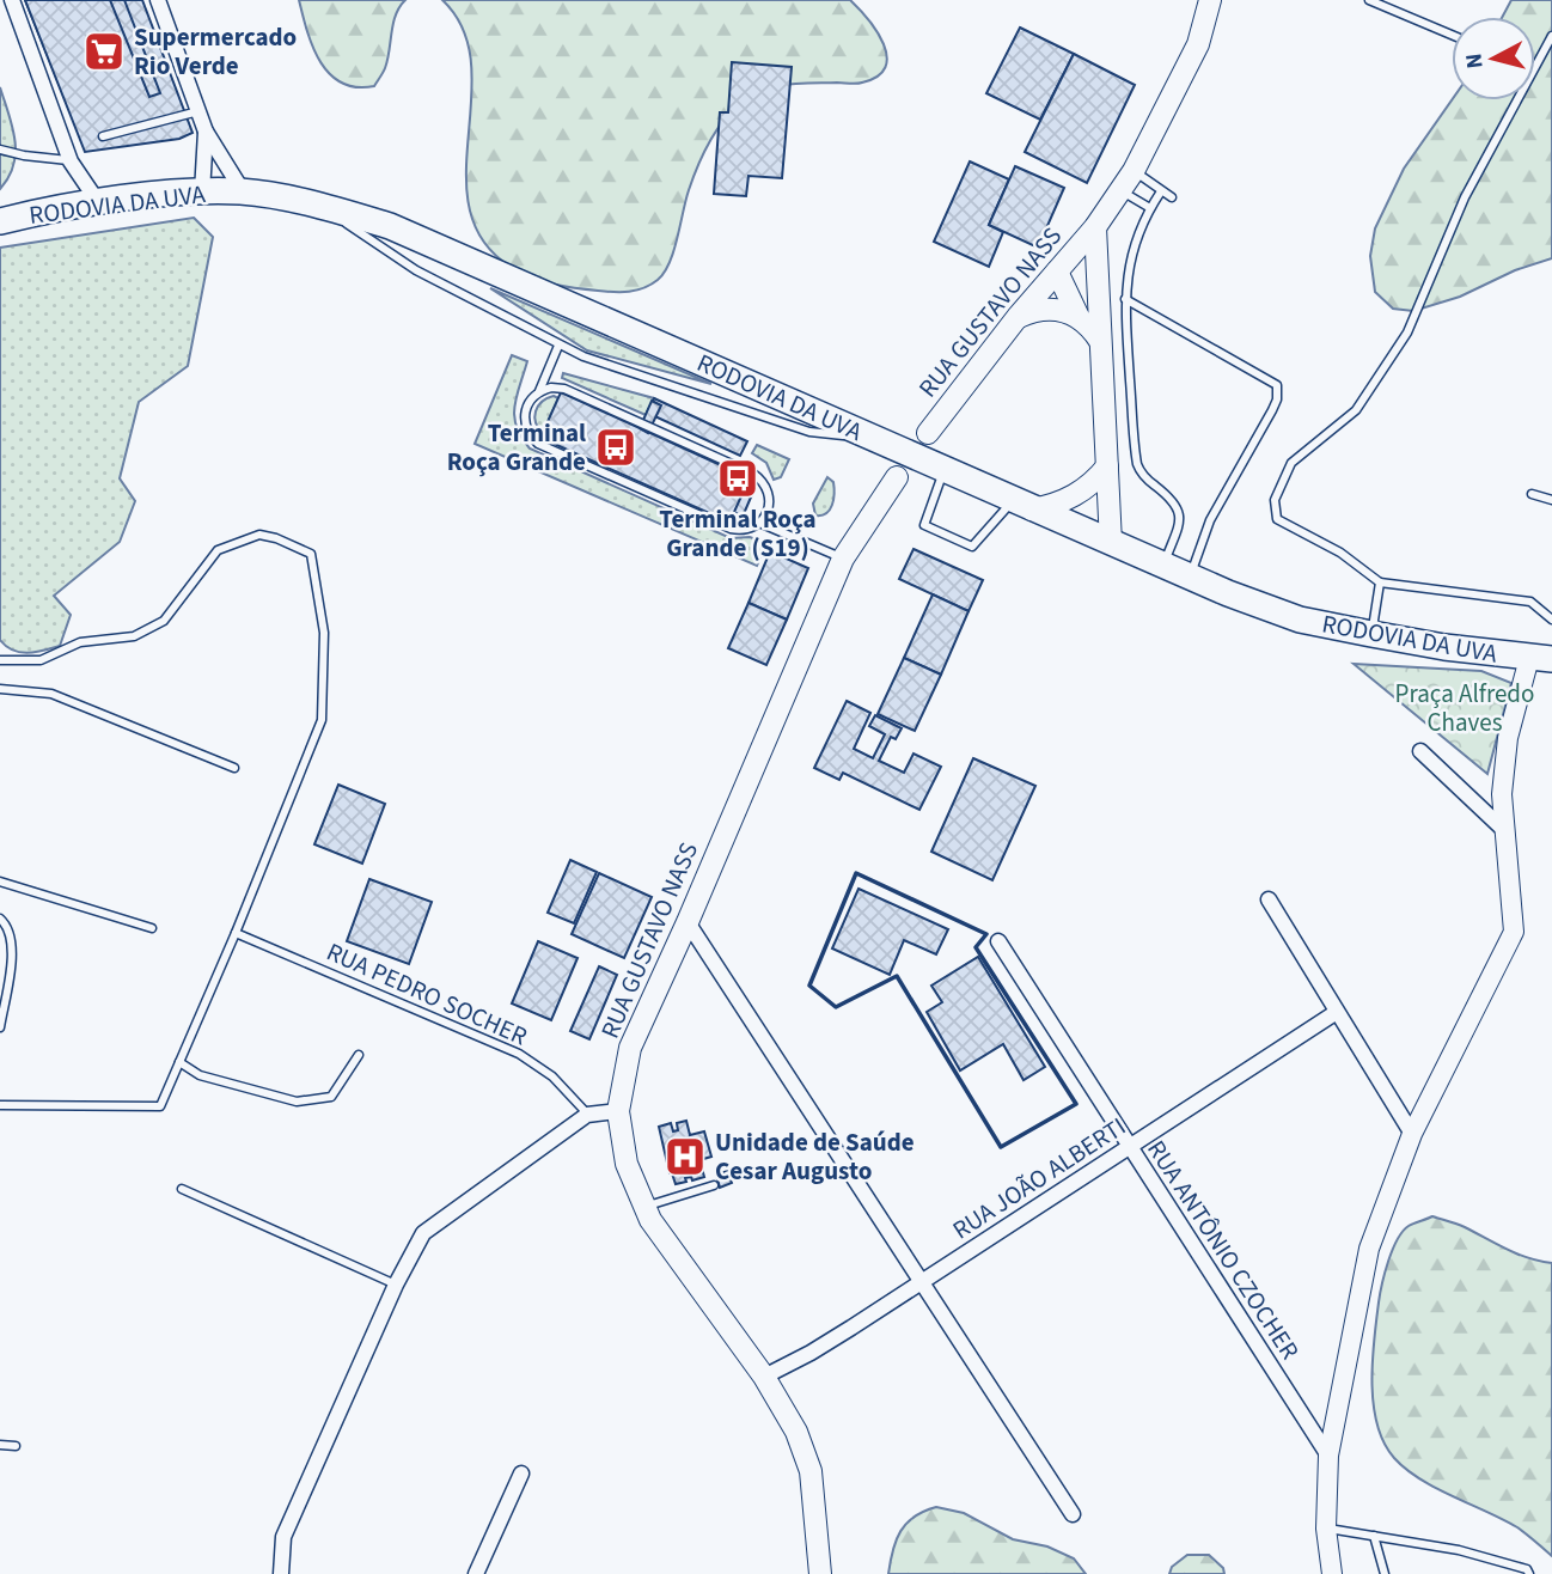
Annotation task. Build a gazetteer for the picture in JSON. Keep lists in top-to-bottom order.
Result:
{
  "streets": {
    "highway": ["RODOVIA DA UVA"],
    "main road": ["RUA GUSTAVO NASS"],
    "street": ["RUA JOÃO ALBERTI", "RUA ANTÔNIO CZOCHER"],
    "lane": ["RUA PEDRO SOCHER"]
  },
  "crossings": [
    ["RUA GUSTAVO NASS", "RUA JOÃO ALBERTI"],
    ["RUA JOÃO ALBERTI", "RUA ANTÔNIO CZOCHER"]
  ],
  "parks": ["Praça Alfredo Chaves"],
  "places": {
    "supermarket": ["Supermercado Rio Verde"],
    "bus stop": ["Terminal Roça Grande", "Terminal Roça Grande (S19)"],
    "hospital": ["Unidade de Saúde Cesar Augusto"]
  },
  "north": "left"
}
